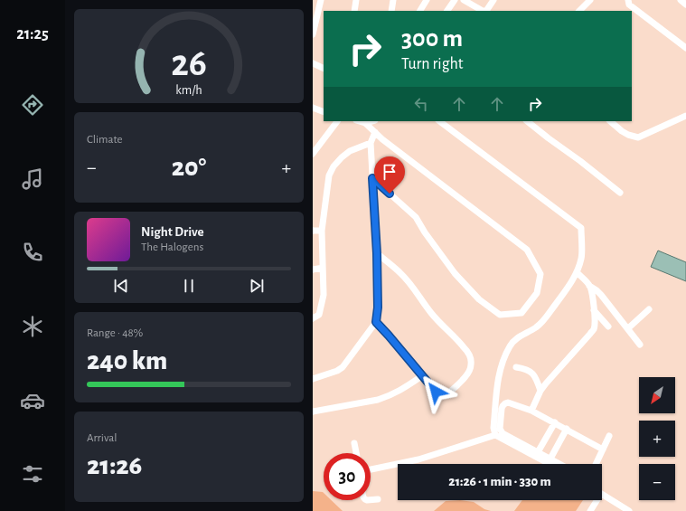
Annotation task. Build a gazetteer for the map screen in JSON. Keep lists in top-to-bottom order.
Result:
{
  "north": "bottom left",
  "page": {
    "tabs": "21:25",
    "turn": ["300 m", "Turn right"],
    "tile": [
      "Climate",
      ["Range · 48%", "240 km"],
      ["Arrival", "21:26"]
    ],
    "heat": ["−", "20°", "+"],
    "song": ["Night Drive", "The Halogens"],
    "map_buttons": ["+", "−"],
    "limit": "30",
    "trip": "21:26 · 1 min · 330 m",
    "gauge": ["26", "km/h"]
  }
}
